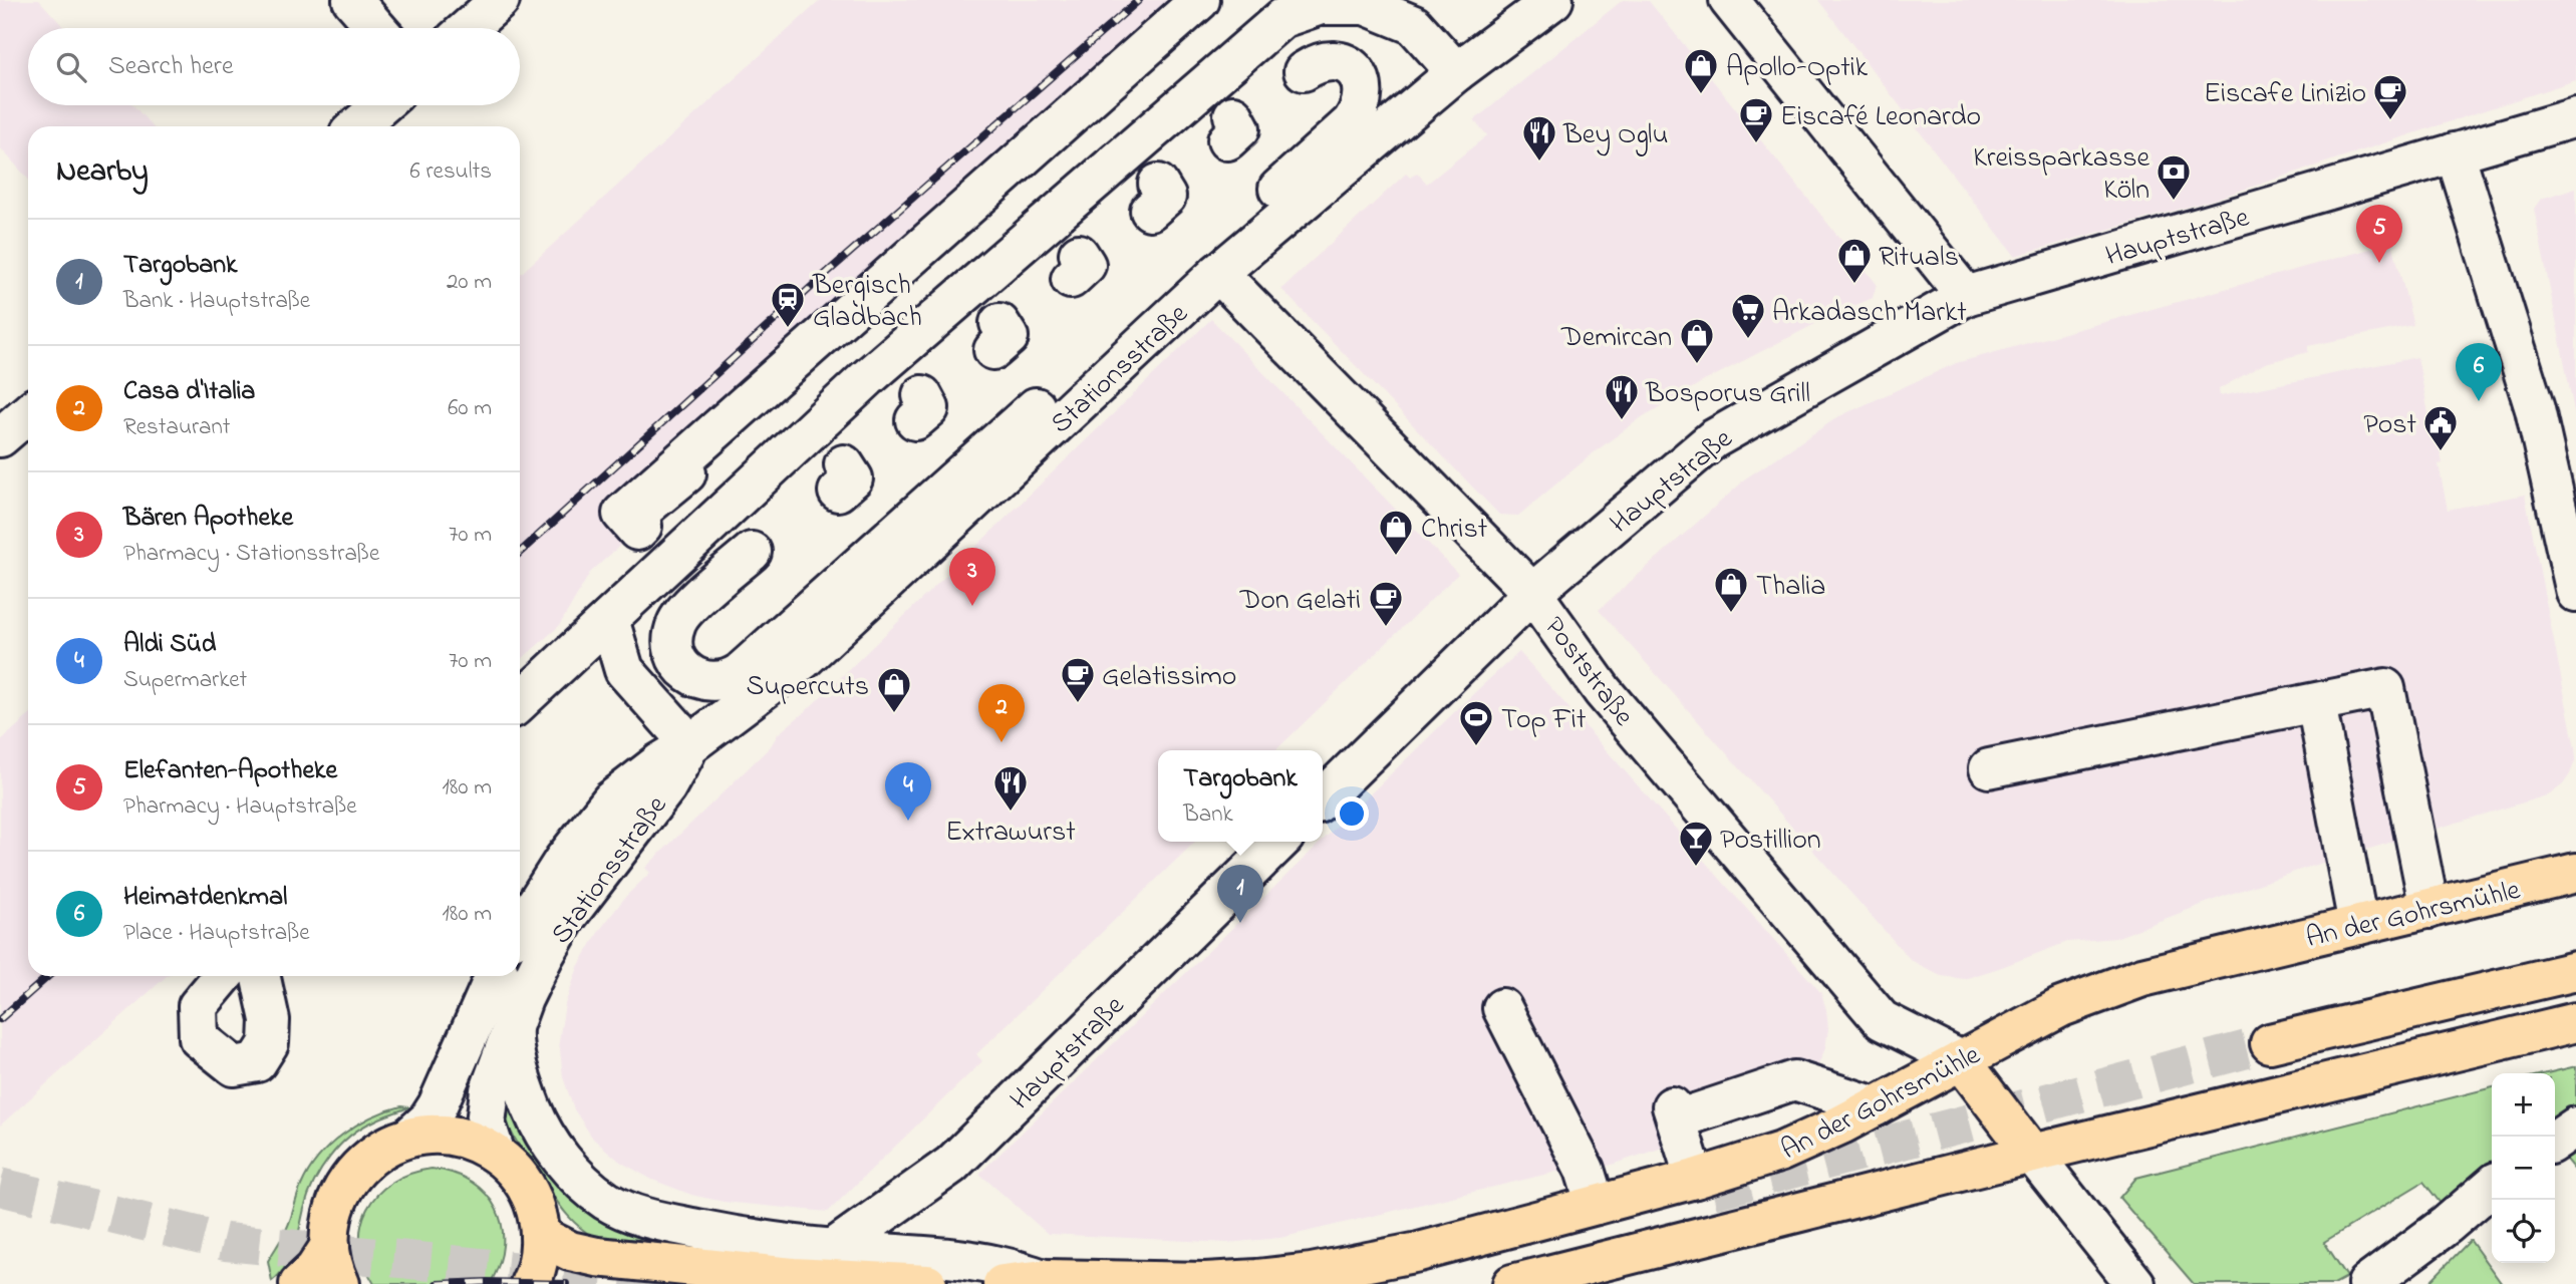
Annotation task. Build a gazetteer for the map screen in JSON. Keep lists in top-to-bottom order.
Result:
{
  "streets": {
    "main road": ["An der Gohrsmühle"],
    "street": ["Hauptstraße", "Stationsstraße", "Poststraße"]
  },
  "crossings": [
    ["Hauptstraße", "Poststraße"],
    ["Hauptstraße", "An der Gohrsmühle"],
    ["Stationsstraße", "Poststraße"],
    ["Stationsstraße", "An der Gohrsmühle"],
    ["Poststraße", "An der Gohrsmühle"]
  ],
  "places": {
    "shop": [
      "Apollo-Optik",
      "Rituals",
      "Demircan",
      "Christ",
      "Thalia",
      "Supercuts"
    ],
    "cafe": [
      "Eiscafe Linizio",
      "Eiscafé Leonardo",
      "Don Gelati",
      "Gelatissimo"
    ],
    "restaurant": ["Bey Oglu", "Bosporus Grill", "Extrawurst"],
    "bank": ["Kreissparkasse Köln"],
    "station": ["Bergisch Gladbach"],
    "supermarket": ["Arkadasch Markt"],
    "public building": ["Post"],
    "sports": ["Top Fit"],
    "bar": ["Postillion"]
  },
  "page": {
    "search": "Search here",
    "heading": ["Nearby", "6 results"],
    "pins": [
      "5",
      "6",
      "3",
      "2",
      "4",
      "1"
    ],
    "list": [
      {
        "mark": "1",
        "name": "Targobank",
        "note": "Bank · Hauptstraße",
        "value": "20 m"
      },
      {
        "mark": "2",
        "name": "Casa d'Italia",
        "note": "Restaurant",
        "value": "60 m"
      },
      {
        "mark": "3",
        "name": "Bären Apotheke",
        "note": "Pharmacy · Stationsstraße",
        "value": "70 m"
      },
      {
        "mark": "4",
        "name": "Aldi Süd",
        "note": "Supermarket",
        "value": "70 m"
      },
      {
        "mark": "5",
        "name": "Elefanten-Apotheke",
        "note": "Pharmacy · Hauptstraße",
        "value": "180 m"
      },
      {
        "mark": "6",
        "name": "Heimatdenkmal",
        "note": "Place · Hauptstraße",
        "value": "180 m"
      }
    ],
    "popup": ["Targobank", "Bank"],
    "map_buttons": ["+", "−"]
  }
}
